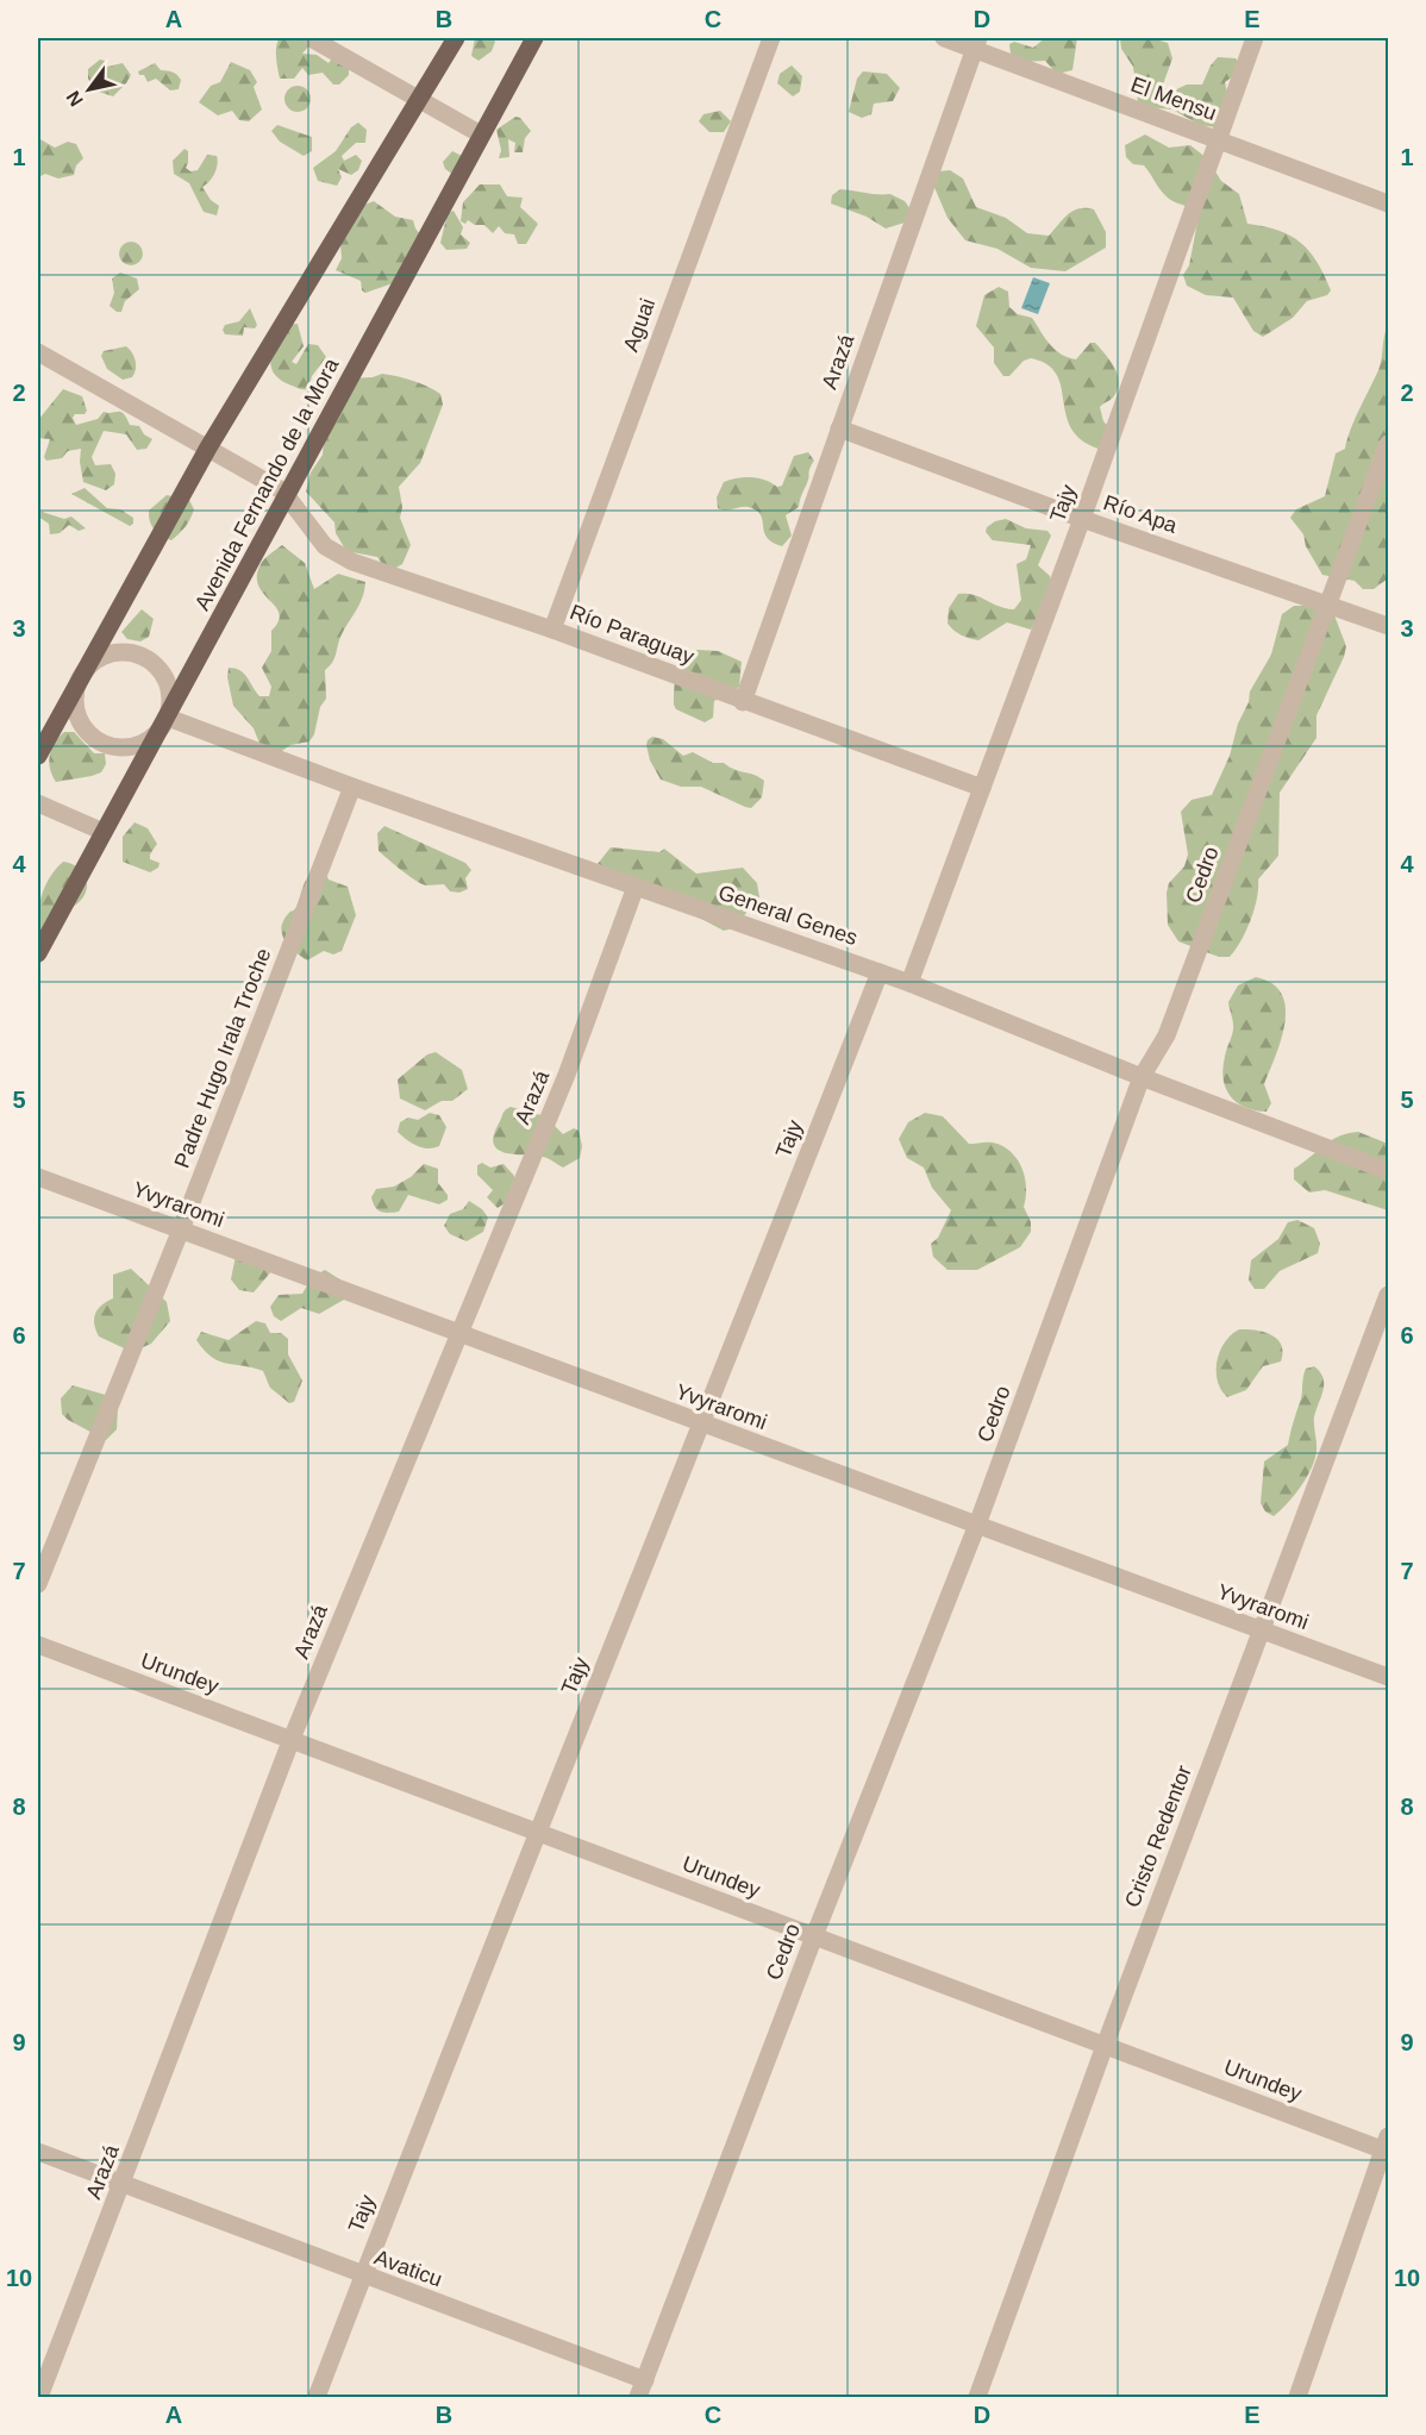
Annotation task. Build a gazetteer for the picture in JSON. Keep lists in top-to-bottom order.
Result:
{
  "streets": {
    "main road": ["Avenida Fernando de la Mora"],
    "street": [
      "El Mensu",
      "Aguai",
      "Arazá",
      "Tajy",
      "Río Apa",
      "Río Paraguay",
      "Cedro",
      "General Genes",
      "Padre Hugo Irala Troche",
      "Yvyraromi",
      "Urundey",
      "Cristo Redentor",
      "Avaticu"
    ]
  },
  "crossings": [
    ["El Mensu", "Arazá"],
    ["El Mensu", "Tajy"],
    ["Aguai", "Río Paraguay"],
    ["Arazá", "Río Apa"],
    ["Arazá", "Río Paraguay"],
    ["Arazá", "General Genes"],
    ["Arazá", "Yvyraromi"],
    ["Arazá", "Urundey"],
    ["Arazá", "Avaticu"],
    ["Avenida Fernando de la Mora", "Río Paraguay"],
    ["Avenida Fernando de la Mora", "General Genes"],
    ["Tajy", "Río Apa"],
    ["Tajy", "Río Paraguay"],
    ["Tajy", "General Genes"],
    ["Tajy", "Yvyraromi"],
    ["Tajy", "Urundey"],
    ["Tajy", "Avaticu"],
    ["Río Apa", "Cedro"],
    ["Cedro", "General Genes"],
    ["Cedro", "Yvyraromi"],
    ["Cedro", "Urundey"],
    ["Cedro", "Avaticu"],
    ["General Genes", "Padre Hugo Irala Troche"],
    ["Padre Hugo Irala Troche", "Yvyraromi"],
    ["Yvyraromi", "Cristo Redentor"],
    ["Urundey", "Cristo Redentor"]
  ],
  "north": "bottom left",
  "grid": {
    "columns": [
      "A",
      "B",
      "C",
      "D",
      "E"
    ],
    "rows": [
      "1",
      "2",
      "3",
      "4",
      "5",
      "6",
      "7",
      "8",
      "9",
      "10"
    ]
  }
}
